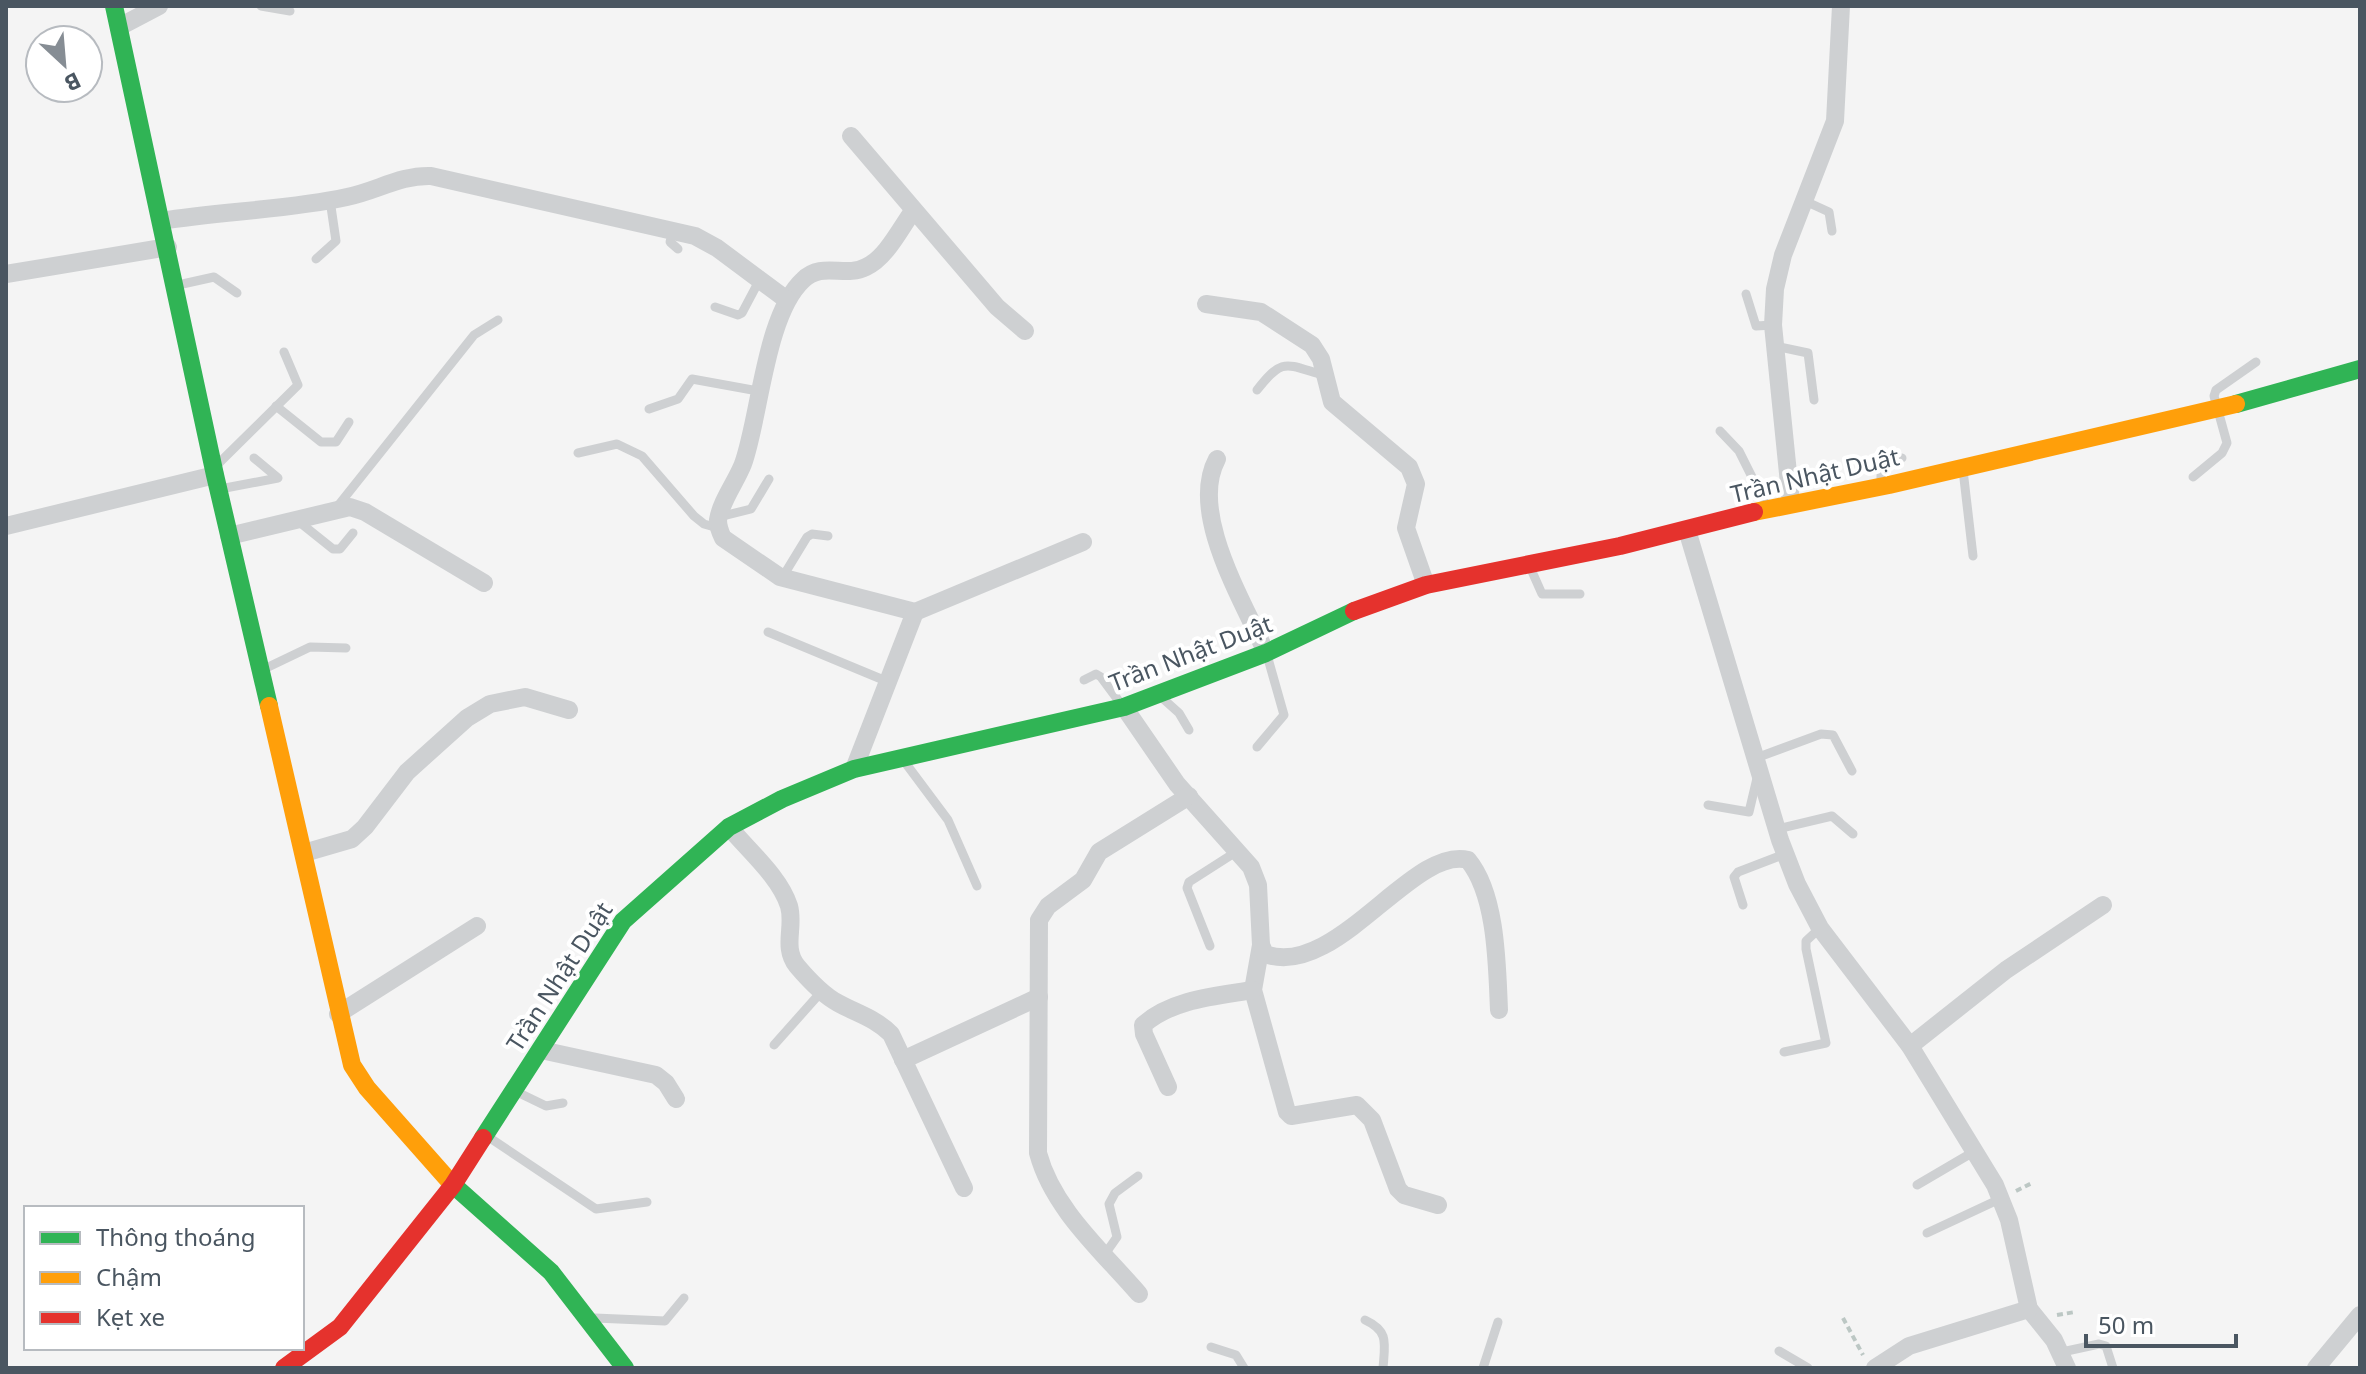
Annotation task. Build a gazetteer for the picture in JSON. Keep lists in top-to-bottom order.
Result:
{
  "streets": {
    "main road": ["Trần Nhật Duật"]
  },
  "legend": ["Thông thoáng", "Chậm", "Kẹt xe"],
  "scale_bar": "50 m",
  "north": "bottom right"
}
